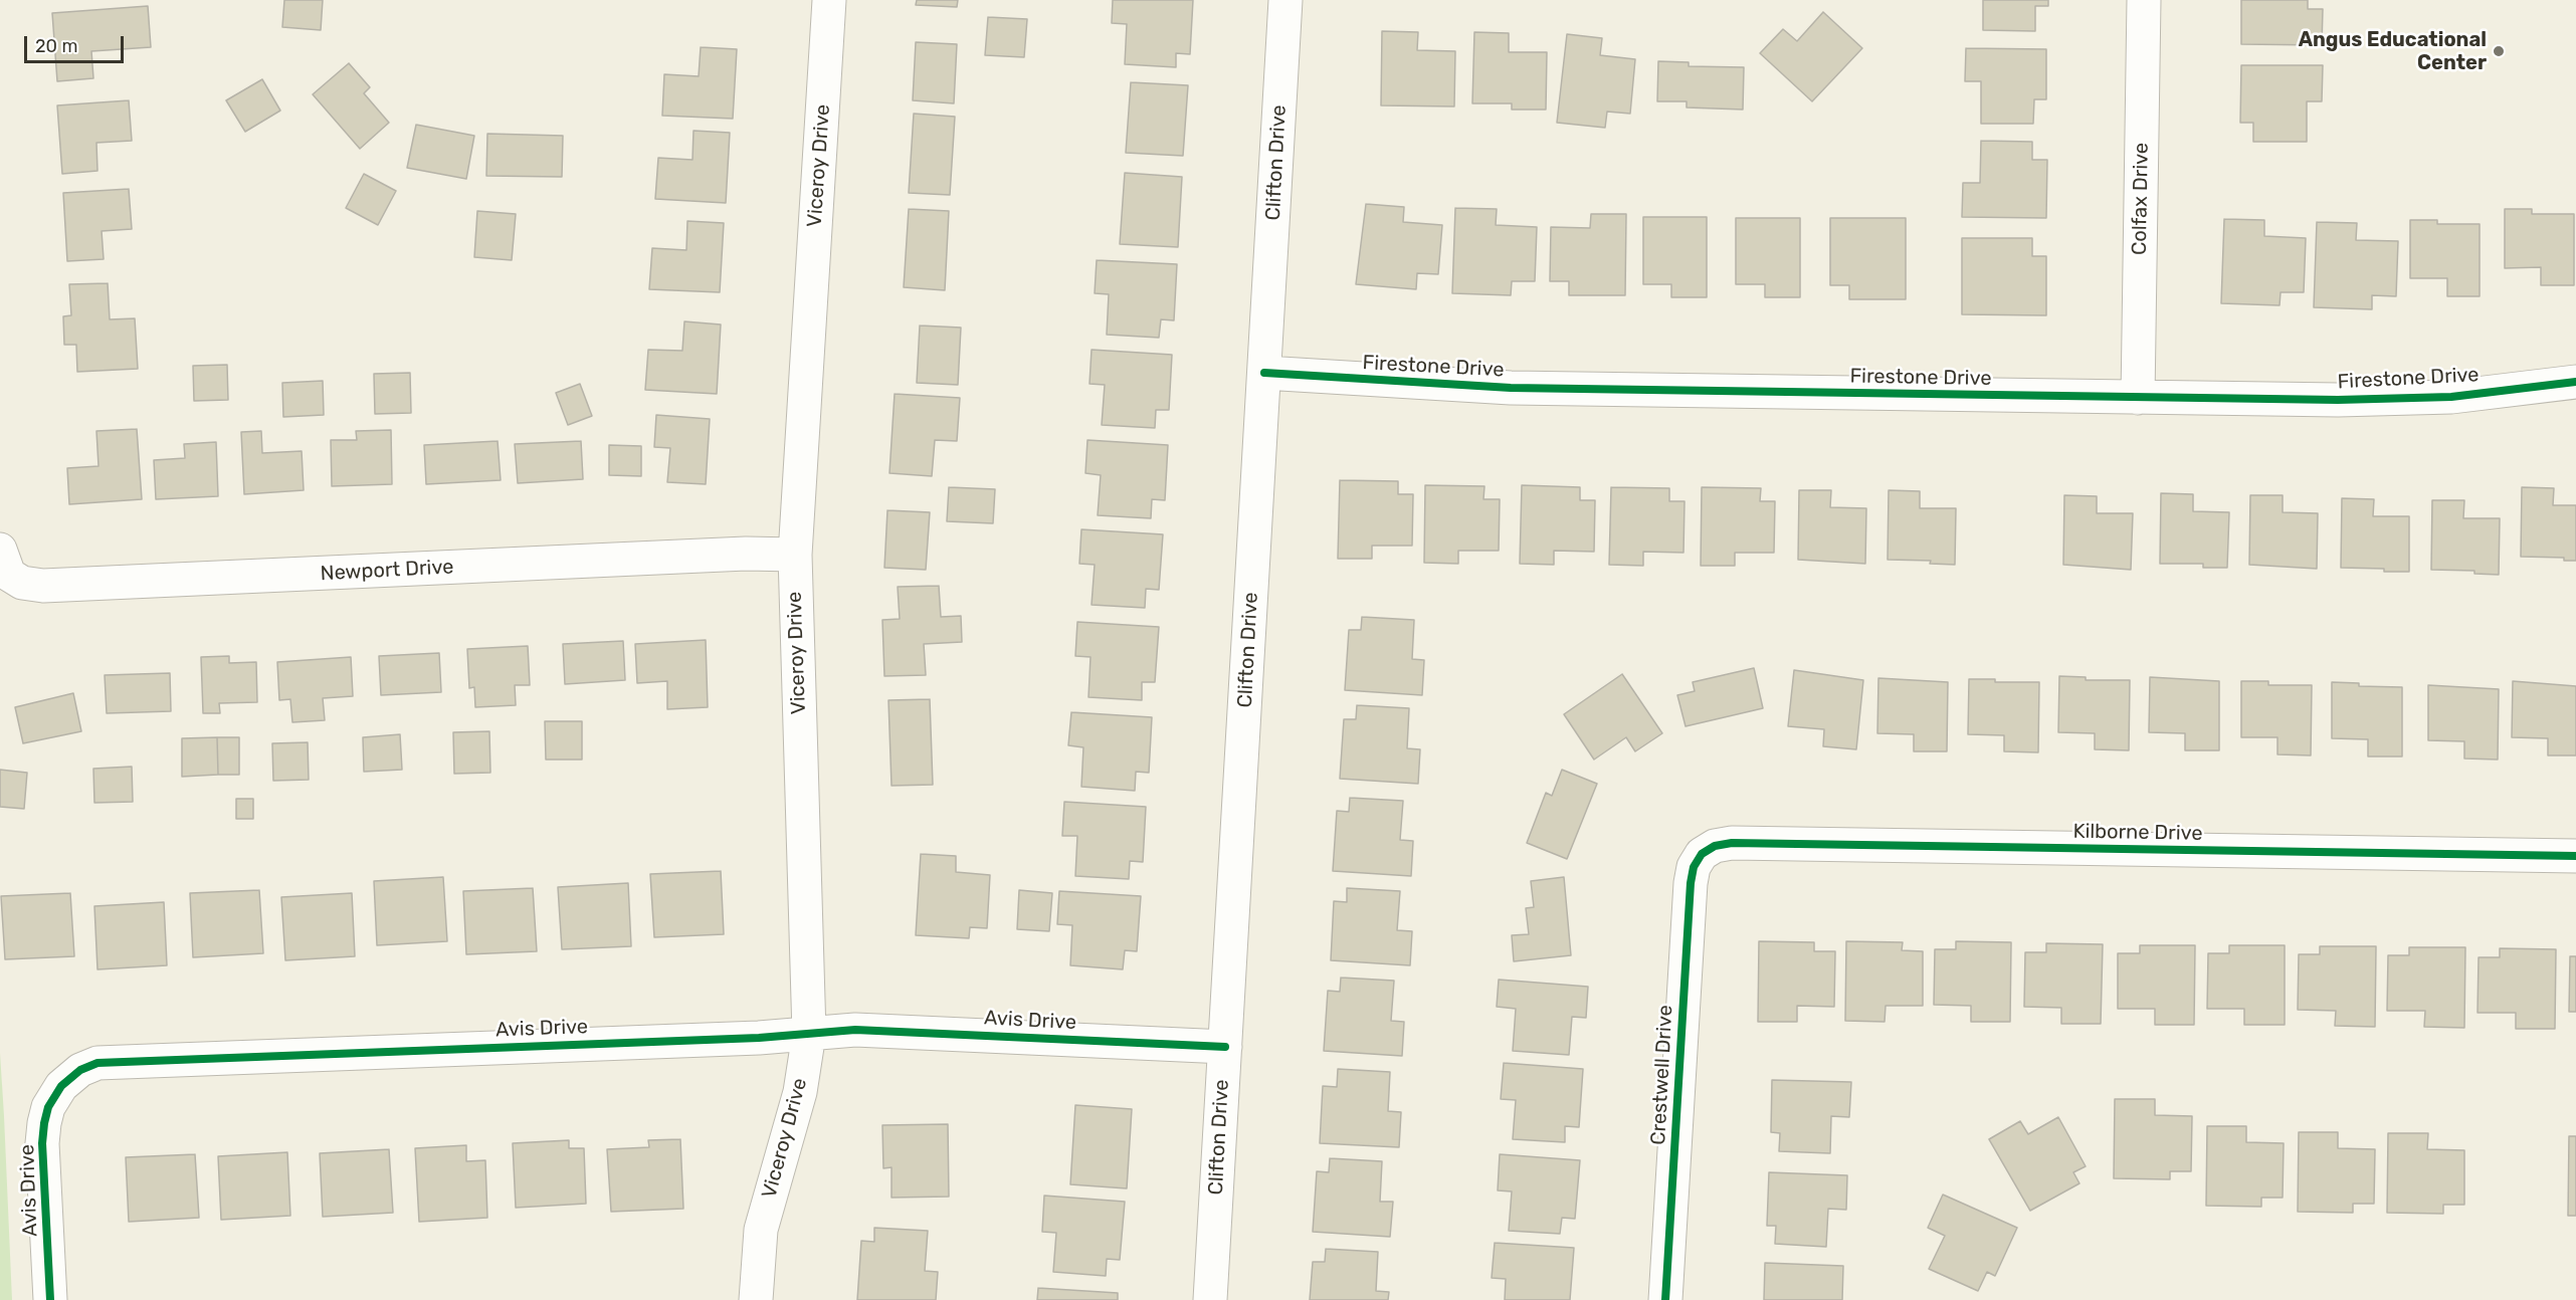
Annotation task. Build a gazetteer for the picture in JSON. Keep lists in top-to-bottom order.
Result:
{
  "streets": {
    "street": [
      "Clifton Drive",
      "Viceroy Drive",
      "Colfax Drive",
      "Firestone Drive",
      "Newport Drive",
      "Kilborne Drive",
      "Avis Drive",
      "Crestwell Drive"
    ]
  },
  "crossings": [
    ["Clifton Drive", "Firestone Drive"],
    ["Clifton Drive", "Avis Drive"],
    ["Viceroy Drive", "Newport Drive"],
    ["Viceroy Drive", "Avis Drive"],
    ["Colfax Drive", "Firestone Drive"],
    ["Kilborne Drive", "Crestwell Drive"]
  ],
  "places": ["Angus Educational Center"],
  "scale_bar": "20 m"
}
